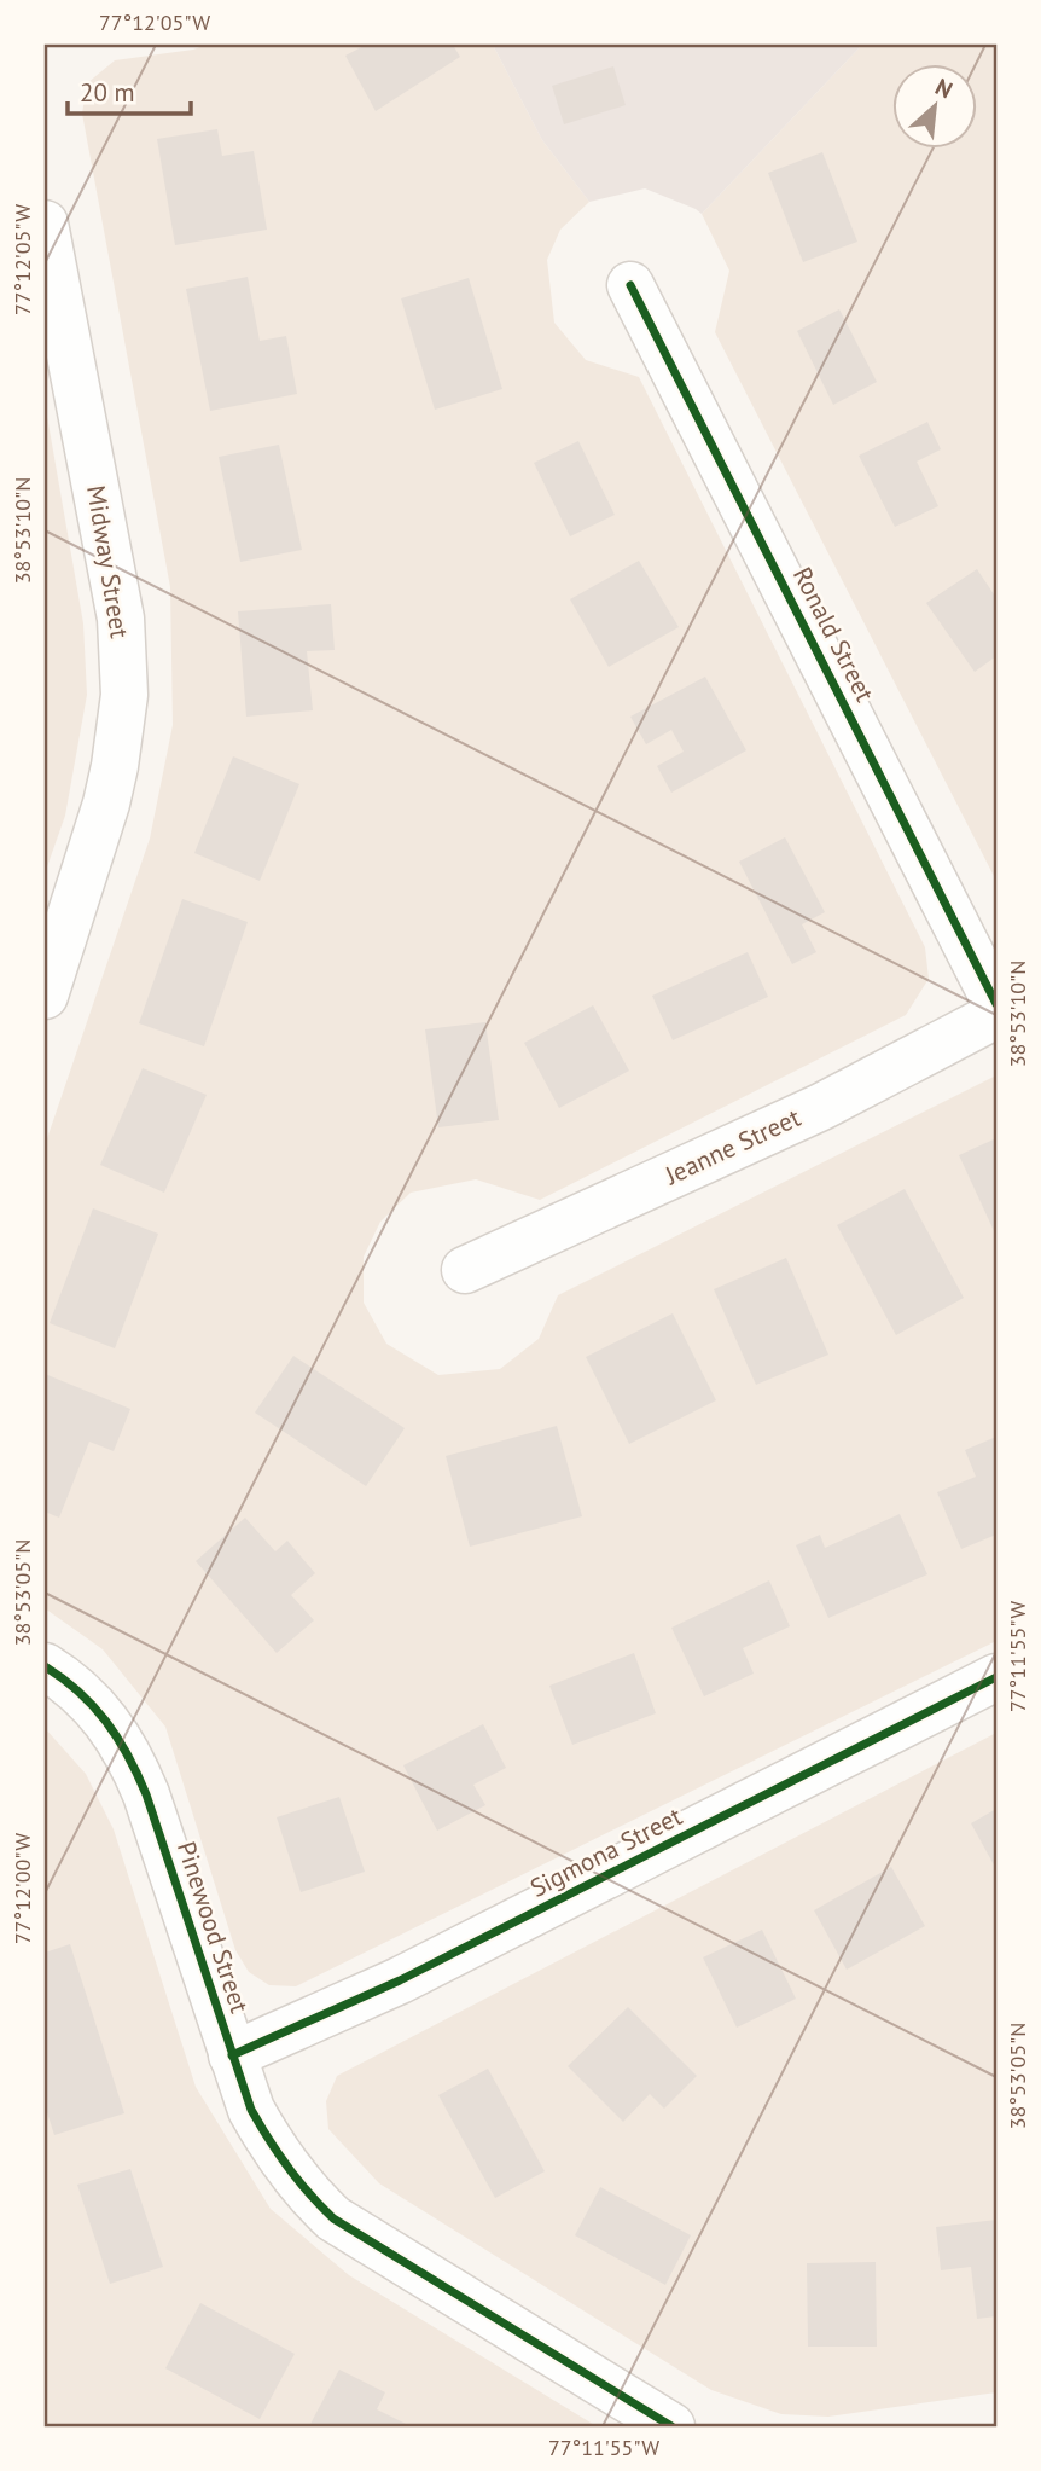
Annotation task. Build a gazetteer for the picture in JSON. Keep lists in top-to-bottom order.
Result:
{
  "streets": {
    "street": [
      "Midway Street",
      "Ronald Street",
      "Jeanne Street",
      "Sigmona Street",
      "Pinewood Street"
    ]
  },
  "crossings": [
    ["Sigmona Street", "Pinewood Street"]
  ],
  "scale_bar": "20 m",
  "north": "top right",
  "coordinates": [
    "77°12'05\"W",
    "38°53'10\"N",
    "38°53'05\"N",
    "77°11'55\"W",
    "77°12'00\"W"
  ]
}
